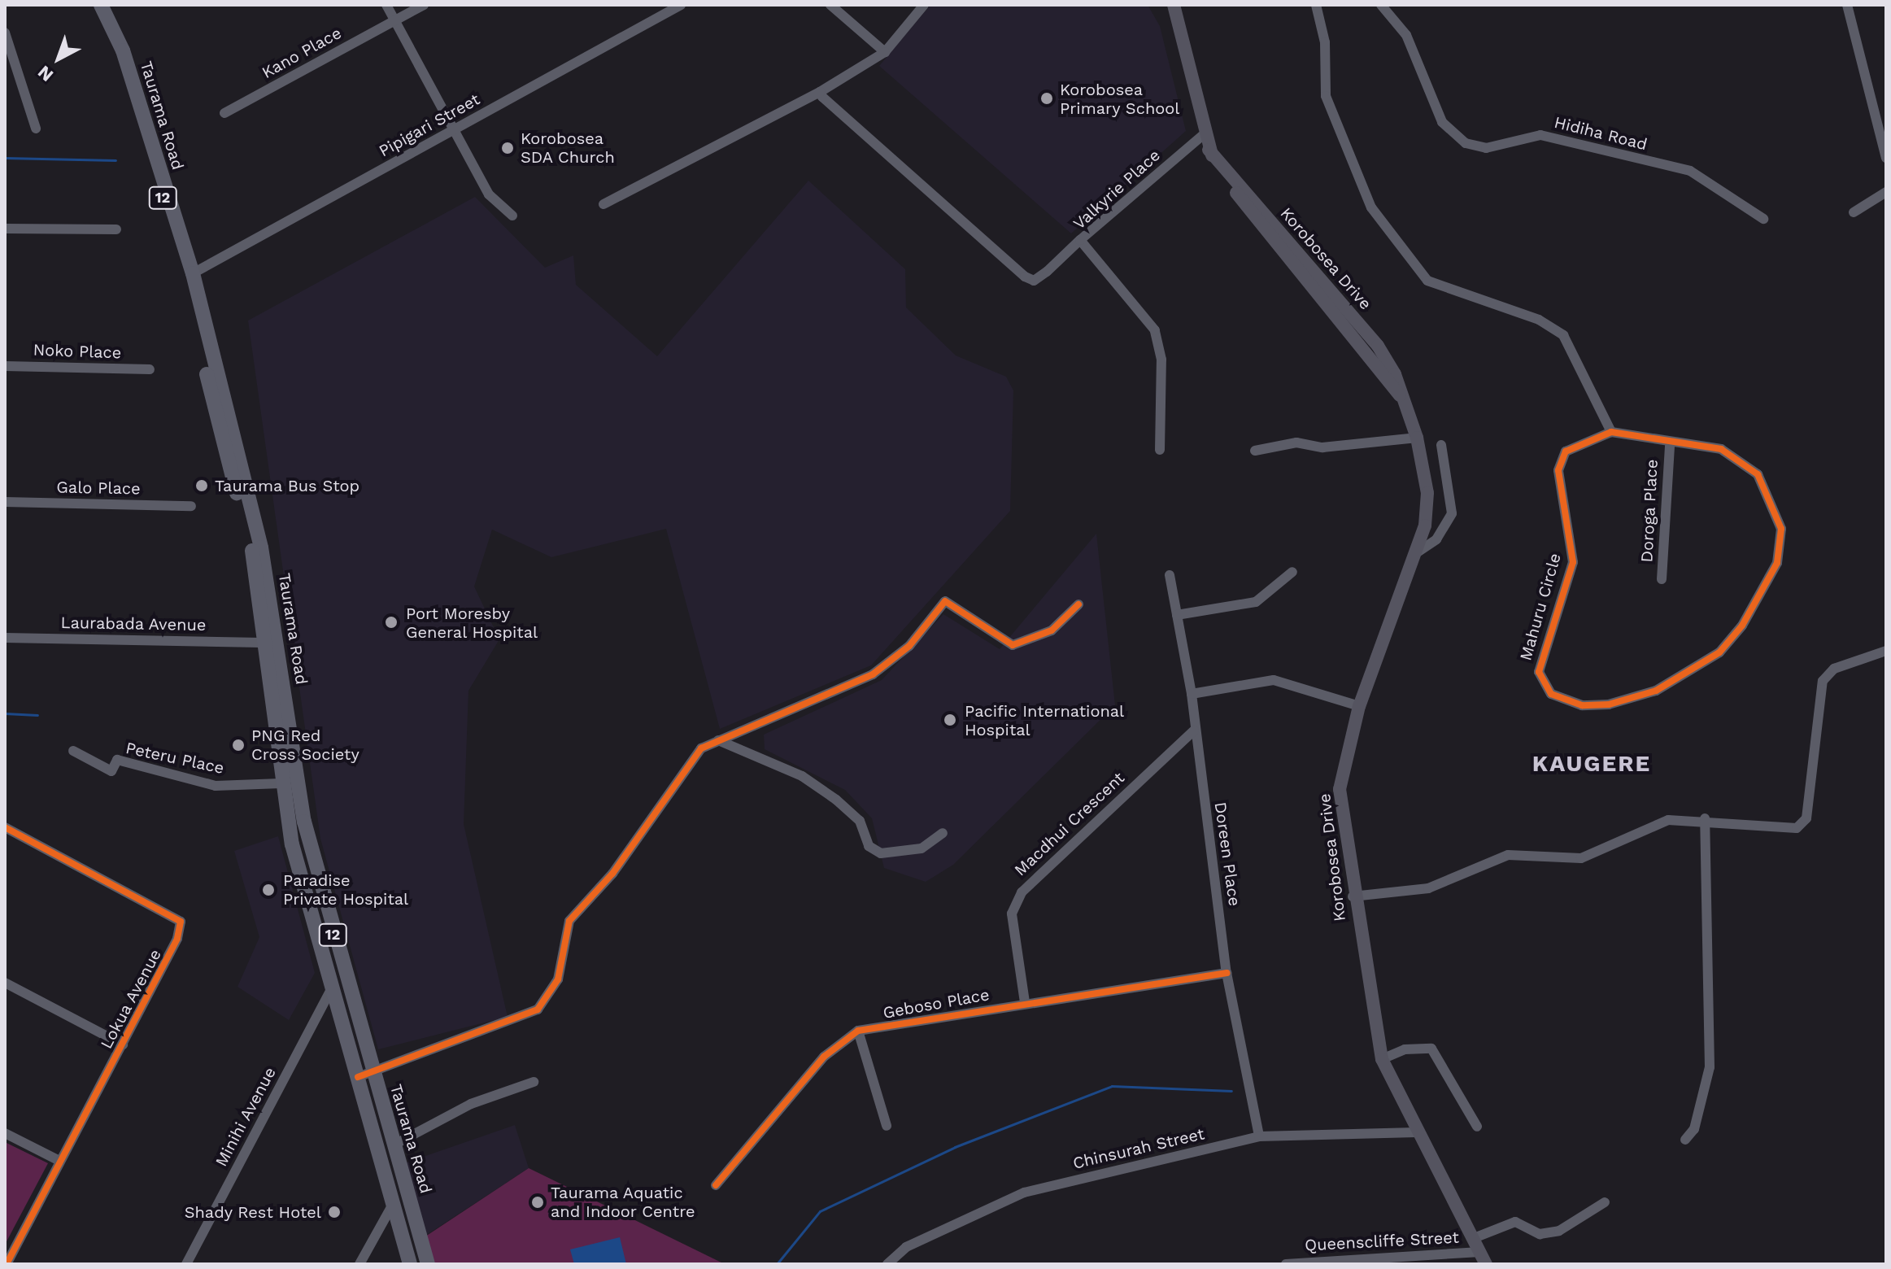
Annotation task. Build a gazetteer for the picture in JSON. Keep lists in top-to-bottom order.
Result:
{
  "streets": {
    "main road": ["Taurama Road", "12", "Korobosea Drive"],
    "street": [
      "Kano Place",
      "Pipigari Street",
      "Hidiha Road",
      "Valkyrie Place",
      "Noko Place",
      "Galo Place",
      "Doroga Place",
      "Mahuru Circle",
      "Laurabada Avenue",
      "Peteru Place",
      "Macdhui Crescent",
      "Doreen Place",
      "Lokua Avenue",
      "Geboso Place",
      "Minihi Avenue",
      "Chinsurah Street",
      "Queenscliffe Street"
    ]
  },
  "crossings": [
    ["Taurama Road", "Pipigari Street"],
    ["Taurama Road", "Laurabada Avenue"],
    ["Taurama Road", "Peteru Place"],
    ["Taurama Road", "Minihi Avenue"],
    ["Valkyrie Place", "Korobosea Drive"],
    ["Korobosea Drive", "Chinsurah Street"],
    ["Korobosea Drive", "Queenscliffe Street"],
    ["Doroga Place", "Mahuru Circle"],
    ["Macdhui Crescent", "Doreen Place"],
    ["Macdhui Crescent", "Geboso Place"],
    ["Doreen Place", "Geboso Place"],
    ["Doreen Place", "Chinsurah Street"]
  ],
  "districts": ["KAUGERE"],
  "places": [
    "Korobosea Primary School",
    "Korobosea SDA Church",
    "Taurama Bus Stop",
    "Port Moresby General Hospital",
    "Pacific International Hospital",
    "PNG Red Cross Society",
    "Paradise Private Hospital",
    "Taurama Aquatic and Indoor Centre",
    "Shady Rest Hotel"
  ],
  "north": "bottom left"
}
